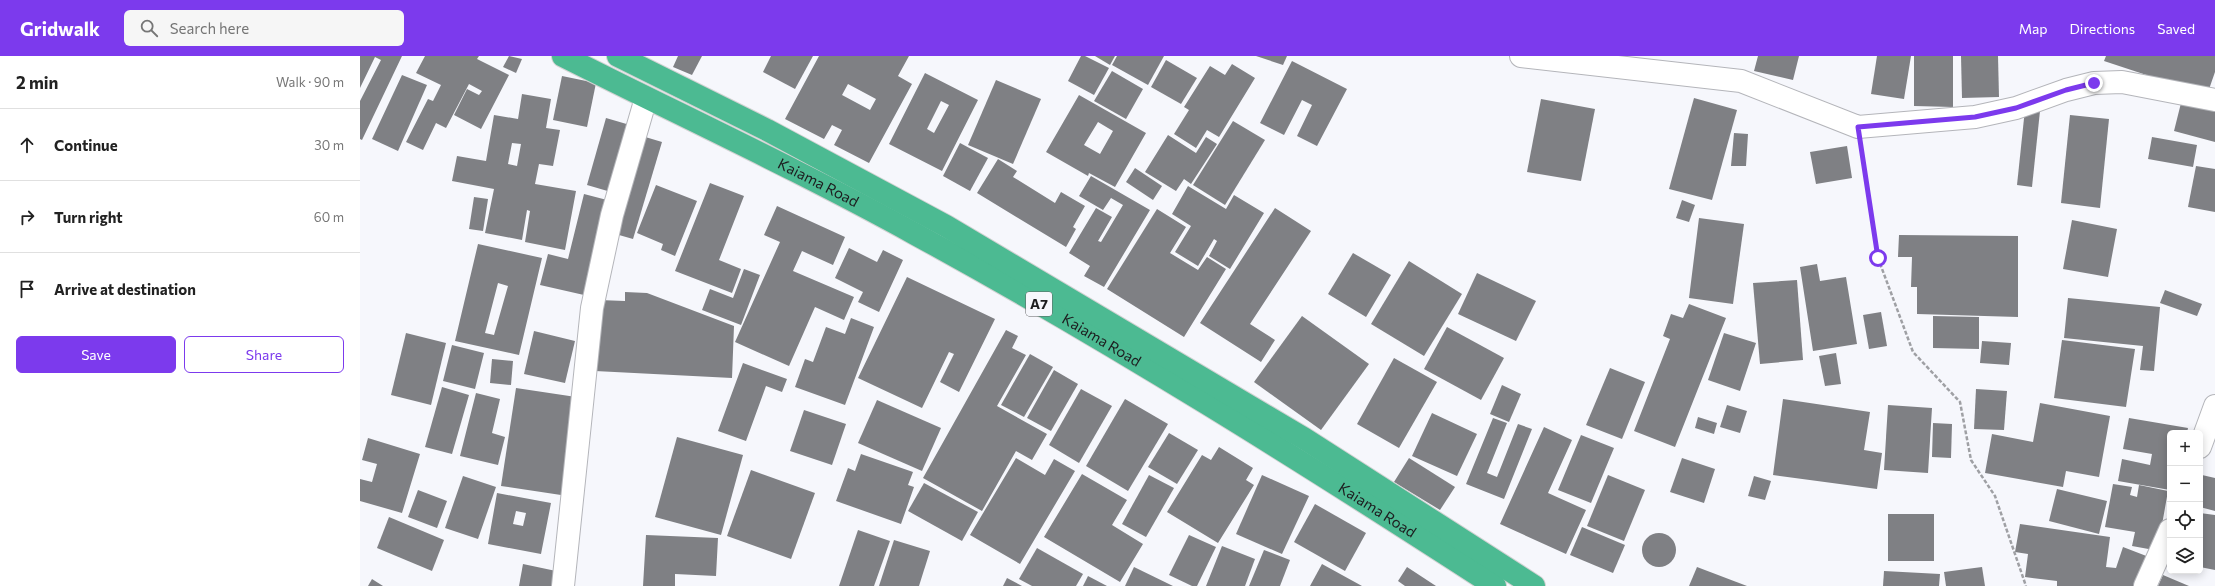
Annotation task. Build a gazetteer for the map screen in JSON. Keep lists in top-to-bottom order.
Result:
{
  "streets": {
    "highway": ["Kaiama Road", "A7"]
  },
  "page": {
    "header": "Gridwalk",
    "search": "Search here",
    "nav": ["Map", "Directions", "Saved"],
    "heading": ["2 min", "Walk · 90 m"],
    "list": [
      ["Continue", "30 m"],
      ["Turn right", "60 m"],
      "Arrive at destination"
    ],
    "buttons": ["Save", "Share"],
    "map_buttons": ["+", "−"]
  }
}
